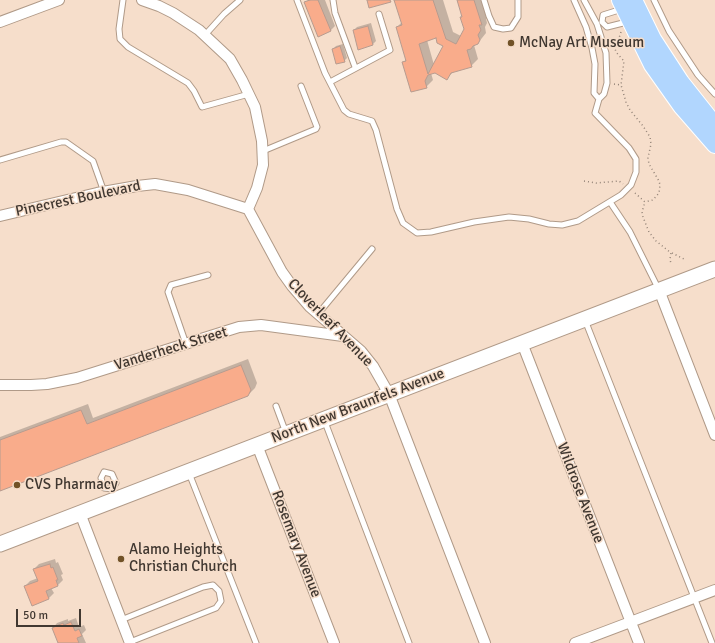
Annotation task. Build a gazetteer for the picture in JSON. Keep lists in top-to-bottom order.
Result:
{
  "streets": {
    "street": [
      "Pinecrest Boulevard",
      "Cloverleaf Avenue",
      "Vanderheck Street",
      "North New Braunfels Avenue",
      "Wildrose Avenue",
      "Rosemary Avenue"
    ]
  },
  "crossings": [
    ["Pinecrest Boulevard", "Cloverleaf Avenue"],
    ["Cloverleaf Avenue", "Vanderheck Street"],
    ["Cloverleaf Avenue", "North New Braunfels Avenue"],
    ["North New Braunfels Avenue", "Wildrose Avenue"],
    ["North New Braunfels Avenue", "Rosemary Avenue"]
  ],
  "places": ["McNay Art Museum", "CVS Pharmacy", "Alamo Heights Christian Church"],
  "scale_bar": "50 m"
}
